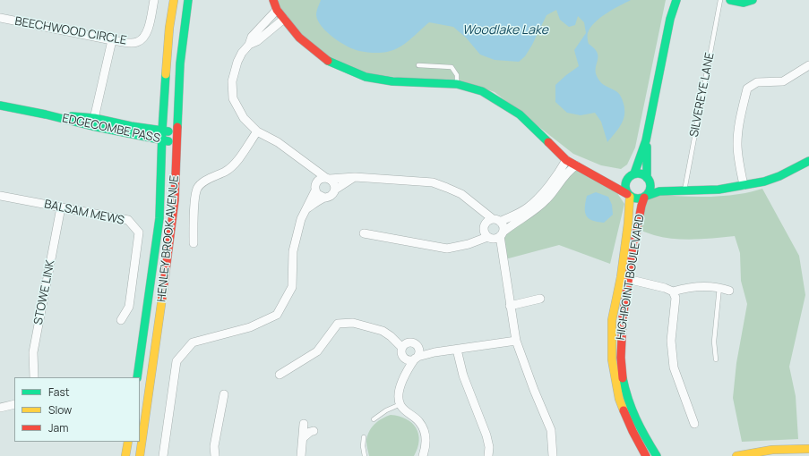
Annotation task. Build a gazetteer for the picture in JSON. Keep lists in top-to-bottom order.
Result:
{
  "streets": {
    "street": [
      "BEECHWOOD CIRCLE",
      "EDGECOMBE PASS",
      "BALSAM MEWS",
      "HENLEY BROOK AVENUE",
      "HIGHPOINT BOULEVARD",
      "STOWE LINK"
    ],
    "lane": ["SILVEREYE LANE"]
  },
  "crossings": [
    ["EDGECOMBE PASS", "HENLEY BROOK AVENUE"],
    ["BALSAM MEWS", "STOWE LINK"]
  ],
  "water": ["Woodlake Lake"],
  "legend": ["Fast", "Slow", "Jam"]
}
